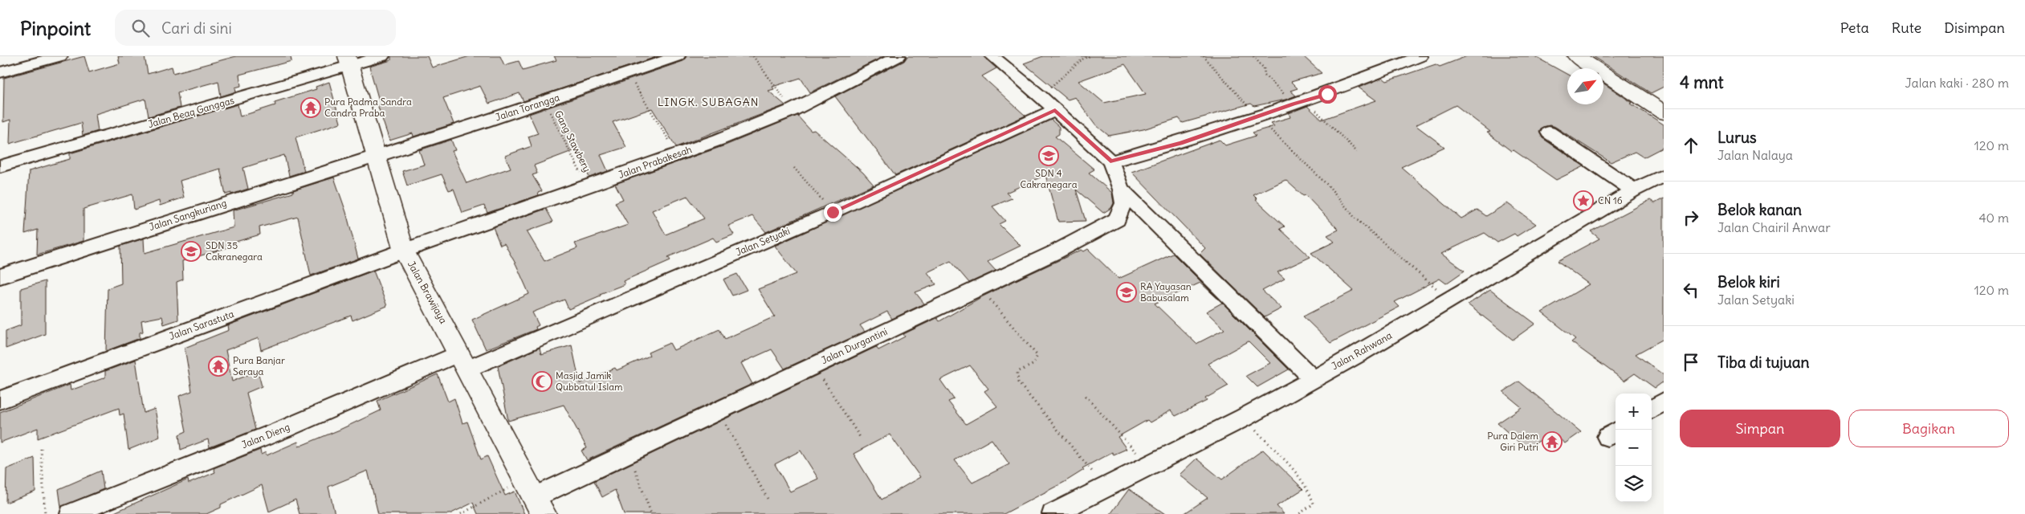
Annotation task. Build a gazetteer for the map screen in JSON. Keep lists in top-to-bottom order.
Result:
{
  "streets": {
    "main road": ["Jalan Brawijaya"],
    "street": [
      "Jalan Torangga",
      "Jalan Beaq Ganggas",
      "Jalan Prabakesah",
      "Jalan Sangkuriang",
      "Jalan Setyaki",
      "Jalan Sarastuta",
      "Jalan Durgantini",
      "Jalan Rahwana",
      "Jalan Dieng"
    ],
    "path": ["Gang Stawbery"]
  },
  "crossings": [
    ["Jalan Torangga", "Gang Stawbery"],
    ["Jalan Torangga", "Jalan Sangkuriang"],
    ["Jalan Torangga", "Jalan Brawijaya"],
    ["Jalan Beaq Ganggas", "Jalan Brawijaya"],
    ["Gang Stawbery", "Jalan Prabakesah"],
    ["Jalan Prabakesah", "Jalan Brawijaya"],
    ["Jalan Prabakesah", "Jalan Sarastuta"],
    ["Jalan Sangkuriang", "Jalan Brawijaya"],
    ["Jalan Setyaki", "Jalan Brawijaya"],
    ["Jalan Setyaki", "Jalan Dieng"],
    ["Jalan Brawijaya", "Jalan Sarastuta"],
    ["Jalan Brawijaya", "Jalan Durgantini"],
    ["Jalan Brawijaya", "Jalan Dieng"]
  ],
  "districts": ["LINGK. SUBAGAN"],
  "places": {
    "temple": ["Pura Padma Sandra Candra Praba", "Pura Banjar Seraya", "Pura Dalem Giri Putri"],
    "school or university": ["SDN 4 Cakranegara", "SDN 35 Cakranegara", "RA Yayasan Babusalam"],
    "place": ["CN 16"],
    "mosque": ["Masjid Jamik Qubbatul Islam"]
  },
  "north": "top right",
  "page": {
    "header": "Pinpoint",
    "search": "Cari di sini",
    "nav": ["Peta", "Rute", "Disimpan"],
    "heading": ["4 mnt", "Jalan kaki · 280 m"],
    "list": [
      ["Lurus", "Jalan Nalaya", "120 m"],
      ["Belok kanan", "Jalan Chairil Anwar", "40 m"],
      ["Belok kiri", "Jalan Setyaki", "120 m"],
      "Tiba di tujuan"
    ],
    "map_buttons": ["+", "−"],
    "buttons": ["Simpan", "Bagikan"]
  }
}
